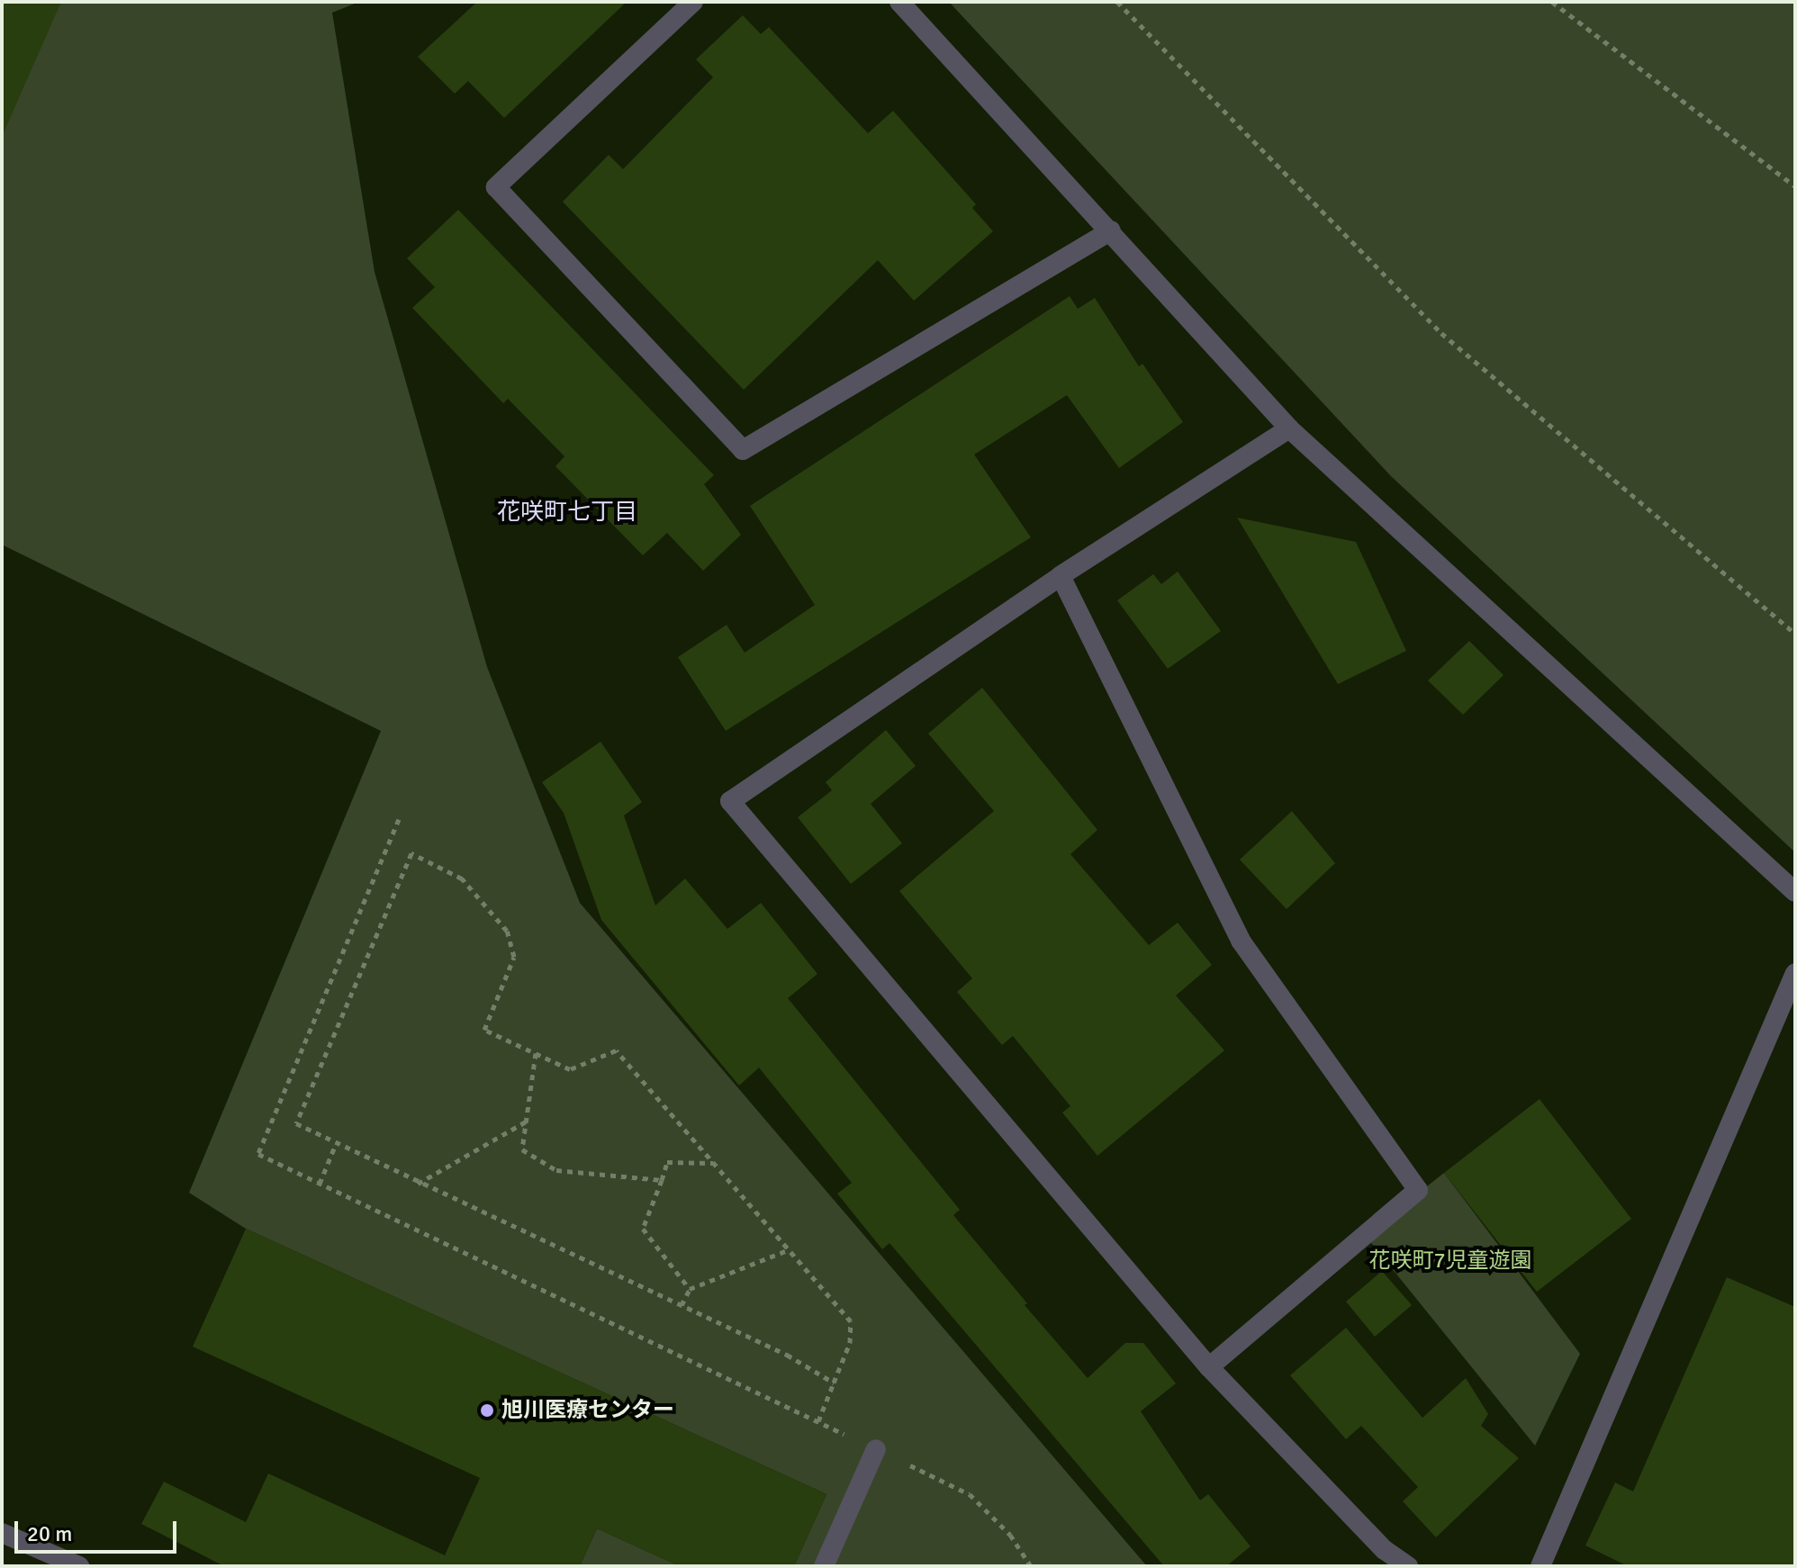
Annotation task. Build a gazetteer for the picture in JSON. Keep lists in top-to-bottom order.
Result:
{
  "districts": ["花咲町七丁目"],
  "parks": ["花咲町7児童遊園"],
  "places": ["旭川医療センター"],
  "scale_bar": "20 m"
}
